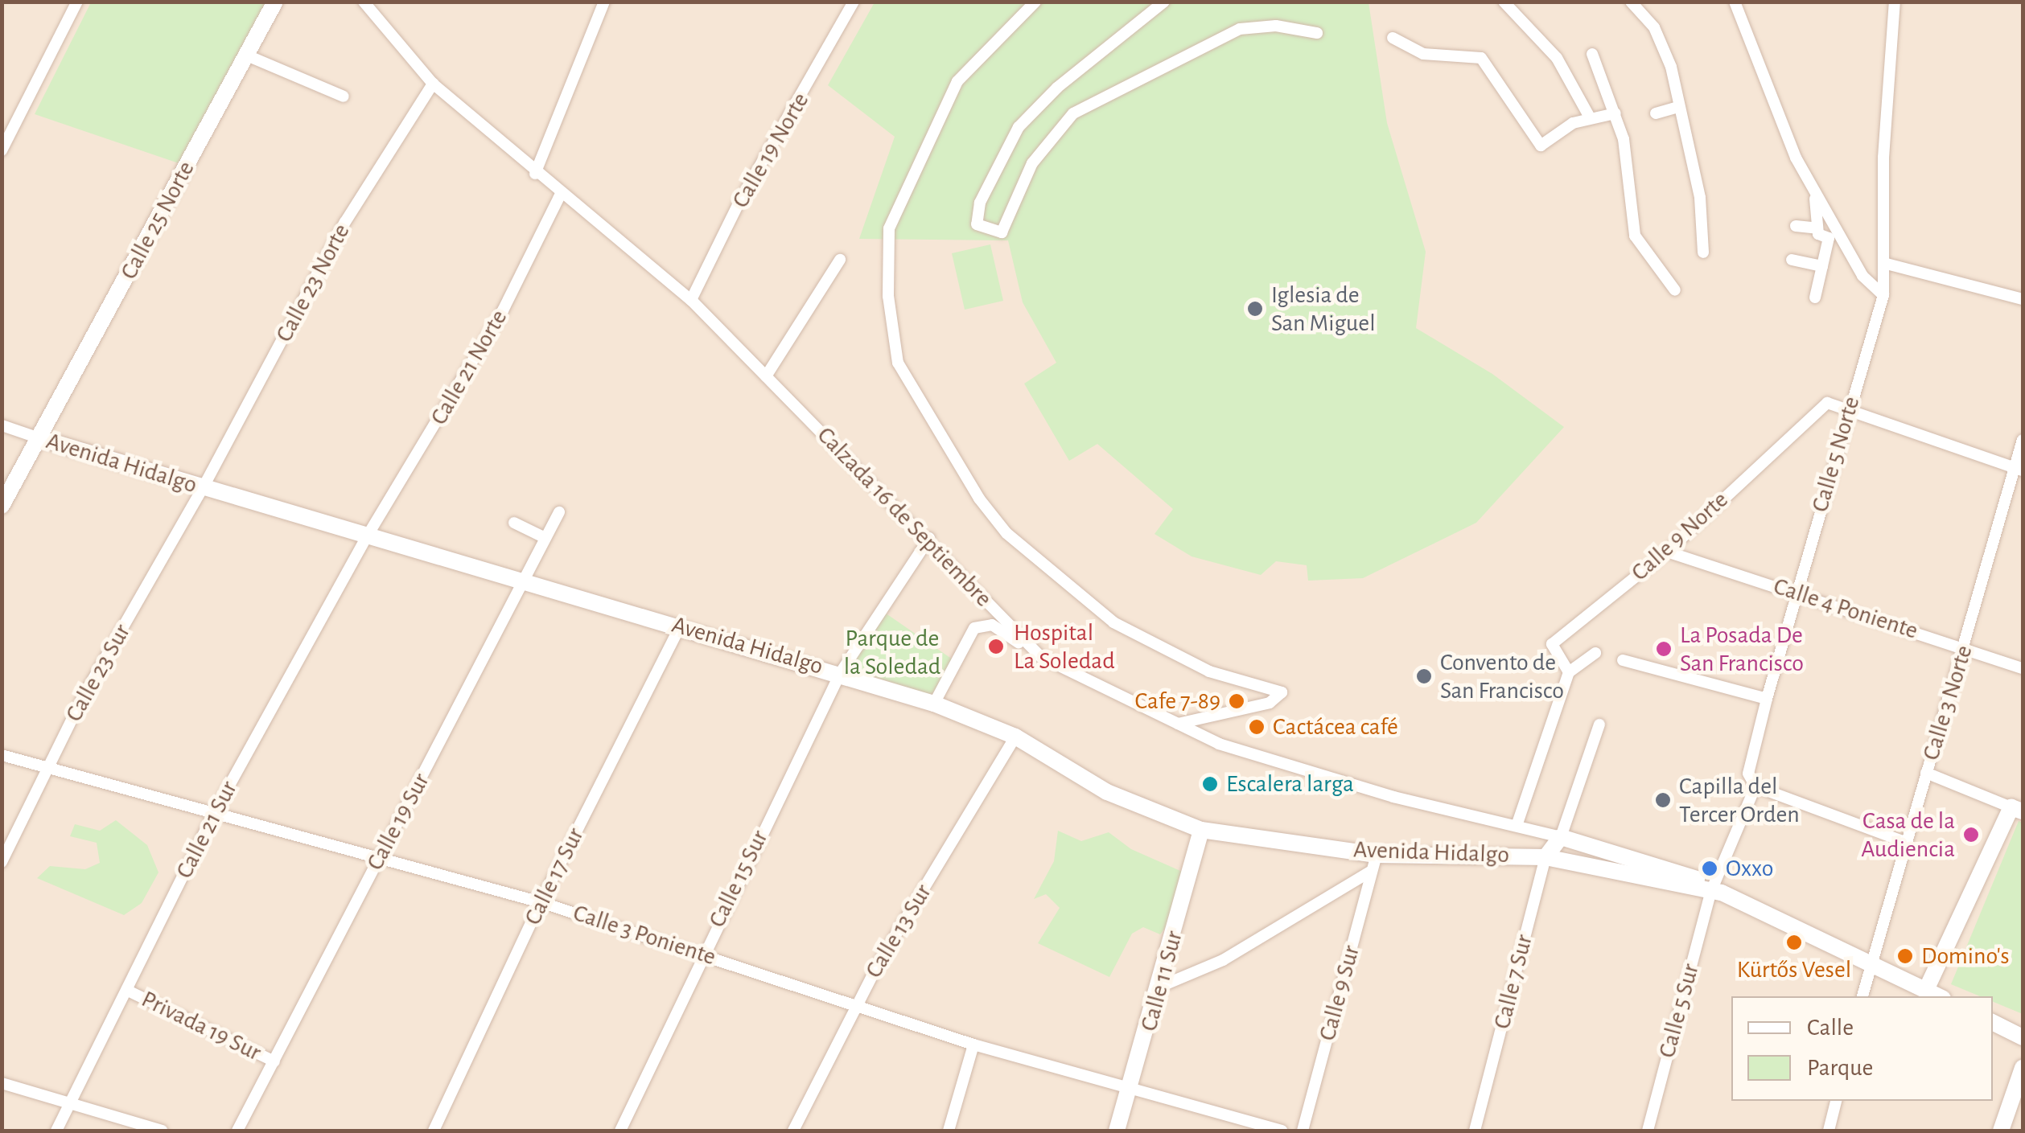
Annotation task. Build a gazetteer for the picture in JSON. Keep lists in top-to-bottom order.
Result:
{
  "streets": {
    "street": [
      "Calle 19 Norte",
      "Calle 25 Norte",
      "Calle 23 Norte",
      "Calle 21 Norte",
      "Calle 5 Norte",
      "Avenida Hidalgo",
      "Calzada 16 de Septiembre",
      "Calle 9 Norte",
      "Calle 4 Poniente",
      "Calle 23 Sur",
      "Calle 3 Norte",
      "Calle 19 Sur",
      "Calle 21 Sur",
      "Calle 17 Sur",
      "Calle 15 Sur",
      "Calle 13 Sur",
      "Calle 3 Poniente",
      "Calle 11 Sur",
      "Calle 7 Sur",
      "Calle 9 Sur",
      "Calle 5 Sur",
      "Privada 19 Sur"
    ]
  },
  "crossings": [
    ["Calle 19 Norte", "Calzada 16 de Septiembre"],
    ["Calle 25 Norte", "Avenida Hidalgo"],
    ["Calle 23 Norte", "Avenida Hidalgo"],
    ["Calle 23 Norte", "Calzada 16 de Septiembre"],
    ["Calle 23 Norte", "Calle 23 Sur"],
    ["Calle 21 Norte", "Avenida Hidalgo"],
    ["Calle 21 Norte", "Calzada 16 de Septiembre"],
    ["Calle 21 Norte", "Calle 21 Sur"],
    ["Calle 5 Norte", "Avenida Hidalgo"],
    ["Calle 5 Norte", "Calle 9 Norte"],
    ["Calle 5 Norte", "Calle 4 Poniente"],
    ["Calle 5 Norte", "Calle 5 Sur"],
    ["Avenida Hidalgo", "Calzada 16 de Septiembre"],
    ["Avenida Hidalgo", "Calle 23 Sur"],
    ["Avenida Hidalgo", "Calle 3 Norte"],
    ["Avenida Hidalgo", "Calle 19 Sur"],
    ["Avenida Hidalgo", "Calle 21 Sur"],
    ["Avenida Hidalgo", "Calle 17 Sur"],
    ["Avenida Hidalgo", "Calle 15 Sur"],
    ["Avenida Hidalgo", "Calle 13 Sur"],
    ["Avenida Hidalgo", "Calle 11 Sur"],
    ["Avenida Hidalgo", "Calle 7 Sur"],
    ["Avenida Hidalgo", "Calle 9 Sur"],
    ["Avenida Hidalgo", "Calle 5 Sur"],
    ["Calzada 16 de Septiembre", "Calle 15 Sur"],
    ["Calzada 16 de Septiembre", "Calle 7 Sur"],
    ["Calle 9 Norte", "Calle 4 Poniente"],
    ["Calle 4 Poniente", "Calle 3 Norte"],
    ["Calle 23 Sur", "Calle 3 Poniente"],
    ["Calle 19 Sur", "Calle 3 Poniente"],
    ["Calle 19 Sur", "Privada 19 Sur"],
    ["Calle 21 Sur", "Calle 3 Poniente"],
    ["Calle 21 Sur", "Privada 19 Sur"],
    ["Calle 17 Sur", "Calle 3 Poniente"],
    ["Calle 15 Sur", "Calle 3 Poniente"],
    ["Calle 13 Sur", "Calle 3 Poniente"],
    ["Calle 3 Poniente", "Calle 11 Sur"]
  ],
  "parks": ["Parque de la Soledad"],
  "places": [
    "Iglesia de San Miguel",
    "Hospital La Soledad",
    "La Posada De San Francisco",
    "Convento de San Francisco",
    "Cafe 7-89",
    "Cactácea café",
    "Escalera larga",
    "Capilla del Tercer Orden",
    "Casa de la Audiencia",
    "Oxxo",
    "Kürtős Vesel",
    "Domino's"
  ],
  "legend": ["Calle", "Parque"]
}
